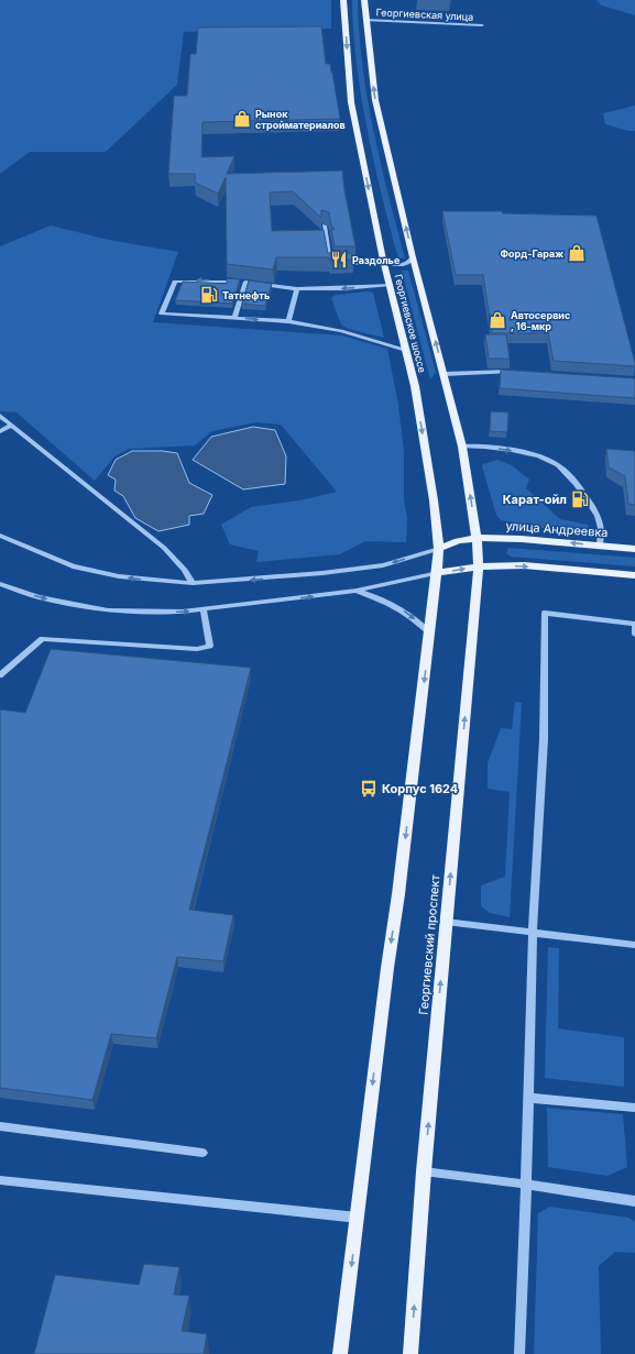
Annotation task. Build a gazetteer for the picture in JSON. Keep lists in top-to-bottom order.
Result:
{
  "streets": {
    "main road": ["Георгиевское шоссе", "улица Андреевка", "Георгиевский проспект"],
    "street": ["Георгиевская улица"]
  },
  "crossings": [
    ["Георгиевская улица", "Георгиевское шоссе"],
    ["Георгиевское шоссе", "улица Андреевка"],
    ["Георгиевское шоссе", "Георгиевский проспект"],
    ["улица Андреевка", "Георгиевский проспект"]
  ],
  "places": {
    "shop": ["Рынок стройматериалов", "Форд-Гараж", "Автосервис , 16-мкр"],
    "restaurant": ["Раздолье"],
    "fuel station": ["Татнефть", "Карат-ойл"],
    "bus stop": ["Корпус 1624"]
  }
}
